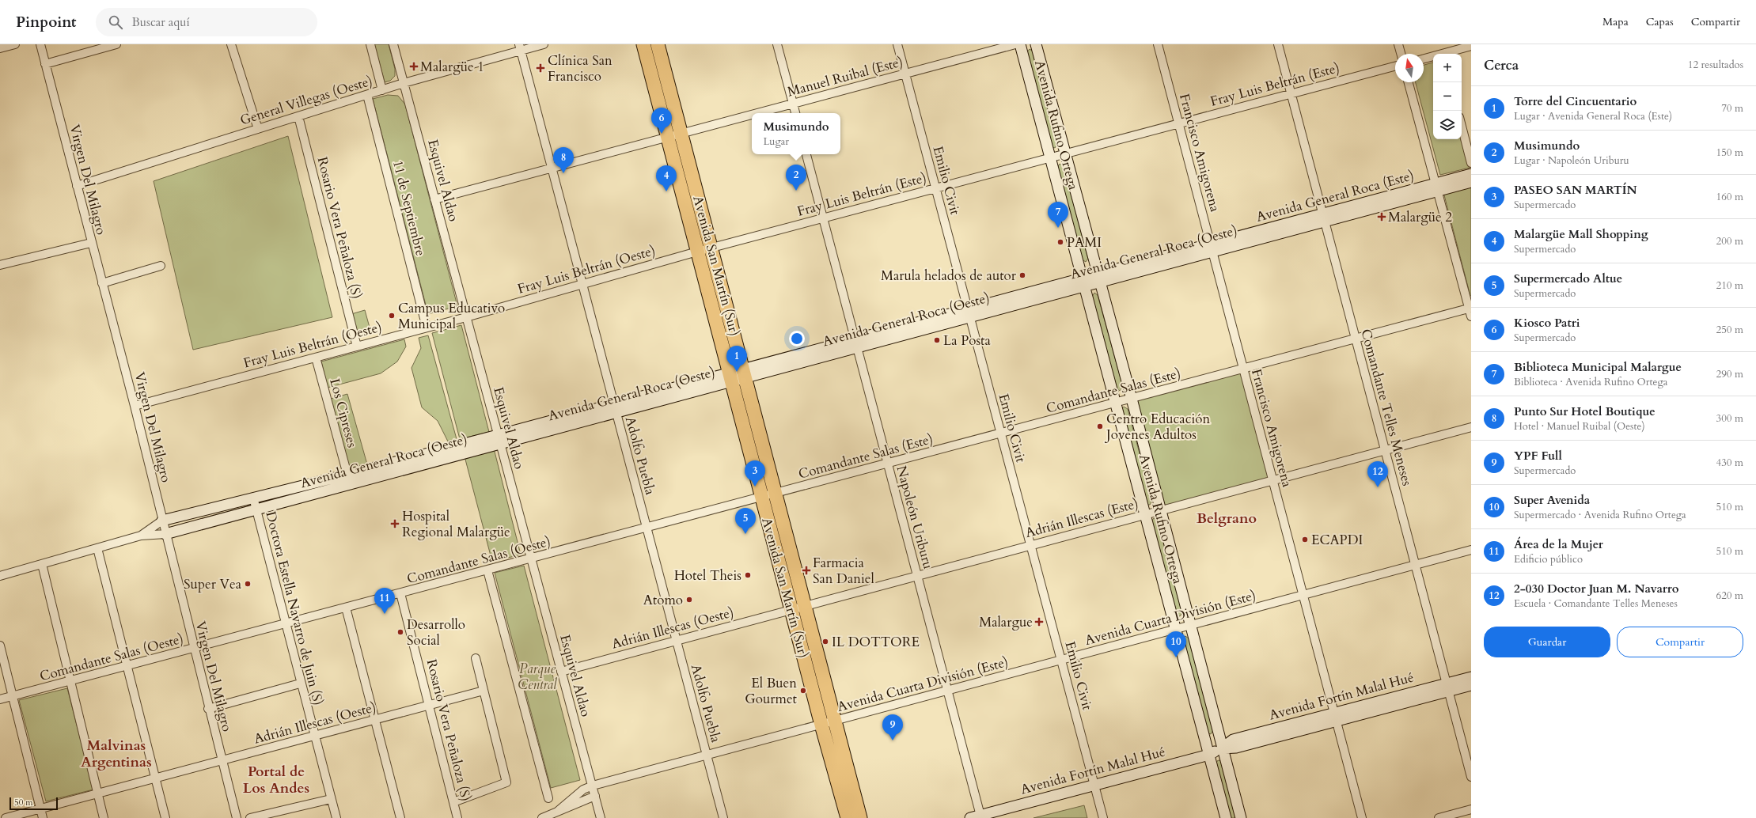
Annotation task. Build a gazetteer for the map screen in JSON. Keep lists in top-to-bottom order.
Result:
{
  "streets": {
    "highway": ["Avenida San Martín (Sur)"],
    "main road": [
      "Avenida Rufino Ortega",
      "Avenida General Roca (Este)",
      "Avenida General Roca (Oeste)",
      "Avenida Fortín Malal Hué"
    ],
    "street": [
      "Manuel Ruibal (Este)",
      "Fray Luis Beltrán (Este)",
      "General Villegas (Oeste)",
      "Francisco Amigorena",
      "Virgen Del Milagro",
      "Esquivel Aldao",
      "Emilio Civit",
      "11 de Septiembre",
      "Rosario Vera Peñaloza (S)",
      "Fray Luis Beltrán (Oeste)",
      "Comandante Salas (Este)",
      "Comandante Telles Meneses",
      "Los Cipreses",
      "Adolfo Puebla",
      "Napoleón Uriburu",
      "Adrián Illescas (Este)",
      "Comandante Salas (Oeste)",
      "Doctora Estella Navarro de Juin (S)",
      "Avenida Cuarta División (Este)",
      "Adrián Illescas (Oeste)"
    ]
  },
  "crossings": [
    ["Manuel Ruibal (Este)", "Esquivel Aldao"],
    ["Manuel Ruibal (Este)", "Emilio Civit"],
    ["Manuel Ruibal (Este)", "Avenida San Martín (Sur)"],
    ["Manuel Ruibal (Este)", "Adolfo Puebla"],
    ["Fray Luis Beltrán (Este)", "Avenida Rufino Ortega"],
    ["Fray Luis Beltrán (Este)", "Francisco Amigorena"],
    ["Fray Luis Beltrán (Este)", "Emilio Civit"],
    ["Fray Luis Beltrán (Este)", "Avenida San Martín (Sur)"],
    ["Fray Luis Beltrán (Este)", "Fray Luis Beltrán (Oeste)"],
    ["Fray Luis Beltrán (Este)", "Comandante Telles Meneses"],
    ["Fray Luis Beltrán (Este)", "Napoleón Uriburu"],
    ["General Villegas (Oeste)", "Virgen Del Milagro"],
    ["General Villegas (Oeste)", "Esquivel Aldao"],
    ["General Villegas (Oeste)", "11 de Septiembre"],
    ["General Villegas (Oeste)", "Rosario Vera Peñaloza (S)"],
    ["General Villegas (Oeste)", "Adolfo Puebla"],
    ["Avenida Rufino Ortega", "Avenida General Roca (Este)"],
    ["Avenida Rufino Ortega", "Comandante Salas (Este)"],
    ["Avenida Rufino Ortega", "Adrián Illescas (Este)"],
    ["Avenida Rufino Ortega", "Avenida Cuarta División (Este)"],
    ["Avenida Rufino Ortega", "Avenida Fortín Malal Hué"],
    ["Francisco Amigorena", "Avenida General Roca (Este)"],
    ["Francisco Amigorena", "Comandante Salas (Este)"],
    ["Francisco Amigorena", "Adrián Illescas (Este)"],
    ["Francisco Amigorena", "Avenida Cuarta División (Este)"],
    ["Francisco Amigorena", "Avenida Fortín Malal Hué"],
    ["Virgen Del Milagro", "Avenida General Roca (Oeste)"],
    ["Virgen Del Milagro", "Fray Luis Beltrán (Oeste)"],
    ["Virgen Del Milagro", "Comandante Salas (Oeste)"],
    ["Virgen Del Milagro", "Adrián Illescas (Oeste)"],
    ["Esquivel Aldao", "Avenida General Roca (Oeste)"],
    ["Esquivel Aldao", "Fray Luis Beltrán (Oeste)"],
    ["Esquivel Aldao", "Comandante Salas (Oeste)"],
    ["Esquivel Aldao", "Avenida Cuarta División (Este)"],
    ["Esquivel Aldao", "Adrián Illescas (Oeste)"],
    ["Emilio Civit", "Avenida General Roca (Este)"],
    ["Emilio Civit", "Comandante Salas (Este)"],
    ["Emilio Civit", "Adrián Illescas (Este)"],
    ["Emilio Civit", "Avenida Cuarta División (Este)"],
    ["Emilio Civit", "Avenida Fortín Malal Hué"],
    ["Avenida General Roca (Este)", "Avenida General Roca (Oeste)"],
    ["Avenida General Roca (Este)", "Comandante Telles Meneses"],
    ["Avenida General Roca (Este)", "Napoleón Uriburu"],
    ["11 de Septiembre", "Fray Luis Beltrán (Oeste)"],
    ["Rosario Vera Peñaloza (S)", "Fray Luis Beltrán (Oeste)"],
    ["Rosario Vera Peñaloza (S)", "Comandante Salas (Oeste)"],
    ["Rosario Vera Peñaloza (S)", "Adrián Illescas (Oeste)"],
    ["Avenida General Roca (Oeste)", "Avenida San Martín (Sur)"],
    ["Avenida General Roca (Oeste)", "Los Cipreses"],
    ["Avenida General Roca (Oeste)", "Adolfo Puebla"],
    ["Avenida General Roca (Oeste)", "Napoleón Uriburu"],
    ["Avenida General Roca (Oeste)", "Doctora Estella Navarro de Juin (S)"],
    ["Avenida San Martín (Sur)", "Fray Luis Beltrán (Oeste)"],
    ["Avenida San Martín (Sur)", "Comandante Salas (Este)"],
    ["Avenida San Martín (Sur)", "Adrián Illescas (Este)"],
    ["Avenida San Martín (Sur)", "Comandante Salas (Oeste)"],
    ["Avenida San Martín (Sur)", "Avenida Cuarta División (Este)"],
    ["Avenida San Martín (Sur)", "Adrián Illescas (Oeste)"],
    ["Fray Luis Beltrán (Oeste)", "Los Cipreses"],
    ["Fray Luis Beltrán (Oeste)", "Adolfo Puebla"],
    ["Comandante Salas (Este)", "Comandante Telles Meneses"],
    ["Comandante Salas (Este)", "Napoleón Uriburu"],
    ["Comandante Salas (Este)", "Comandante Salas (Oeste)"],
    ["Comandante Telles Meneses", "Adrián Illescas (Este)"],
    ["Comandante Telles Meneses", "Avenida Cuarta División (Este)"],
    ["Comandante Telles Meneses", "Avenida Fortín Malal Hué"],
    ["Adolfo Puebla", "Comandante Salas (Oeste)"],
    ["Adolfo Puebla", "Avenida Cuarta División (Este)"],
    ["Adolfo Puebla", "Adrián Illescas (Oeste)"],
    ["Napoleón Uriburu", "Adrián Illescas (Este)"],
    ["Napoleón Uriburu", "Avenida Cuarta División (Este)"],
    ["Napoleón Uriburu", "Avenida Fortín Malal Hué"],
    ["Adrián Illescas (Este)", "Adrián Illescas (Oeste)"],
    ["Comandante Salas (Oeste)", "Doctora Estella Navarro de Juin (S)"],
    ["Doctora Estella Navarro de Juin (S)", "Adrián Illescas (Oeste)"]
  ],
  "districts": ["Belgrano", "Malvinas Argentinas", "Portal de Los Andes"],
  "parks": ["Parque Central"],
  "places": {
    "health": [
      "Malargüe 1",
      "Clínica San Francisco",
      "Malargüe 2",
      "Hospital Regional Malargüe",
      "Farmacia San Daniel",
      "Malargue"
    ],
    "other": [
      "PAMI",
      "Marula helados de autor",
      "Campus Educativo Municipal",
      "La Posta",
      "Centro Educación Jovenes Adultos",
      "ECAPDI",
      "Hotel Theis",
      "Super Vea",
      "Atomo",
      "Desarrollo Social",
      "IL DOTTORE",
      "El Buen Gourmet"
    ]
  },
  "scale_bar": "50 m",
  "north": "top",
  "page": {
    "header": "Pinpoint",
    "search": "Buscar aquí",
    "nav": ["Mapa", "Capas", "Compartir"],
    "heading": ["Cerca", "12 resultados"],
    "map_buttons": ["+", "−"],
    "list": [
      {
        "mark": "1",
        "name": "Torre del Cincuentario",
        "note": "Lugar · Avenida General Roca (Este)",
        "value": "70 m"
      },
      {
        "mark": "2",
        "name": "Musimundo",
        "note": "Lugar · Napoleón Uriburu",
        "value": "150 m"
      },
      {
        "mark": "3",
        "name": "PASEO SAN MARTÍN",
        "note": "Supermercado",
        "value": "160 m"
      },
      {
        "mark": "4",
        "name": "Malargüe Mall Shopping",
        "note": "Supermercado",
        "value": "200 m"
      },
      {
        "mark": "5",
        "name": "Supermercado Altue",
        "note": "Supermercado",
        "value": "210 m"
      },
      {
        "mark": "6",
        "name": "Kiosco Patri",
        "note": "Supermercado",
        "value": "250 m"
      },
      {
        "mark": "7",
        "name": "Biblioteca Municipal Malargue",
        "note": "Biblioteca · Avenida Rufino Ortega",
        "value": "290 m"
      },
      {
        "mark": "8",
        "name": "Punto Sur Hotel Boutique",
        "note": "Hotel · Manuel Ruibal (Oeste)",
        "value": "300 m"
      },
      {
        "mark": "9",
        "name": "YPF Full",
        "note": "Supermercado",
        "value": "430 m"
      },
      {
        "mark": "10",
        "name": "Super Avenida",
        "note": "Supermercado · Avenida Rufino Ortega",
        "value": "510 m"
      },
      {
        "mark": "11",
        "name": "Área de la Mujer",
        "note": "Edificio público",
        "value": "510 m"
      },
      {
        "mark": "12",
        "name": "2-030 Doctor Juan M. Navarro",
        "note": "Escuela · Comandante Telles Meneses",
        "value": "620 m"
      }
    ],
    "pins": [
      "6",
      "8",
      "2",
      "4",
      "7",
      "1",
      "3",
      "12",
      "5",
      "11",
      "10",
      "9"
    ],
    "popup": ["Musimundo", "Lugar"],
    "buttons": ["Guardar", "Compartir"],
    "scale": "50 m"
  }
}
